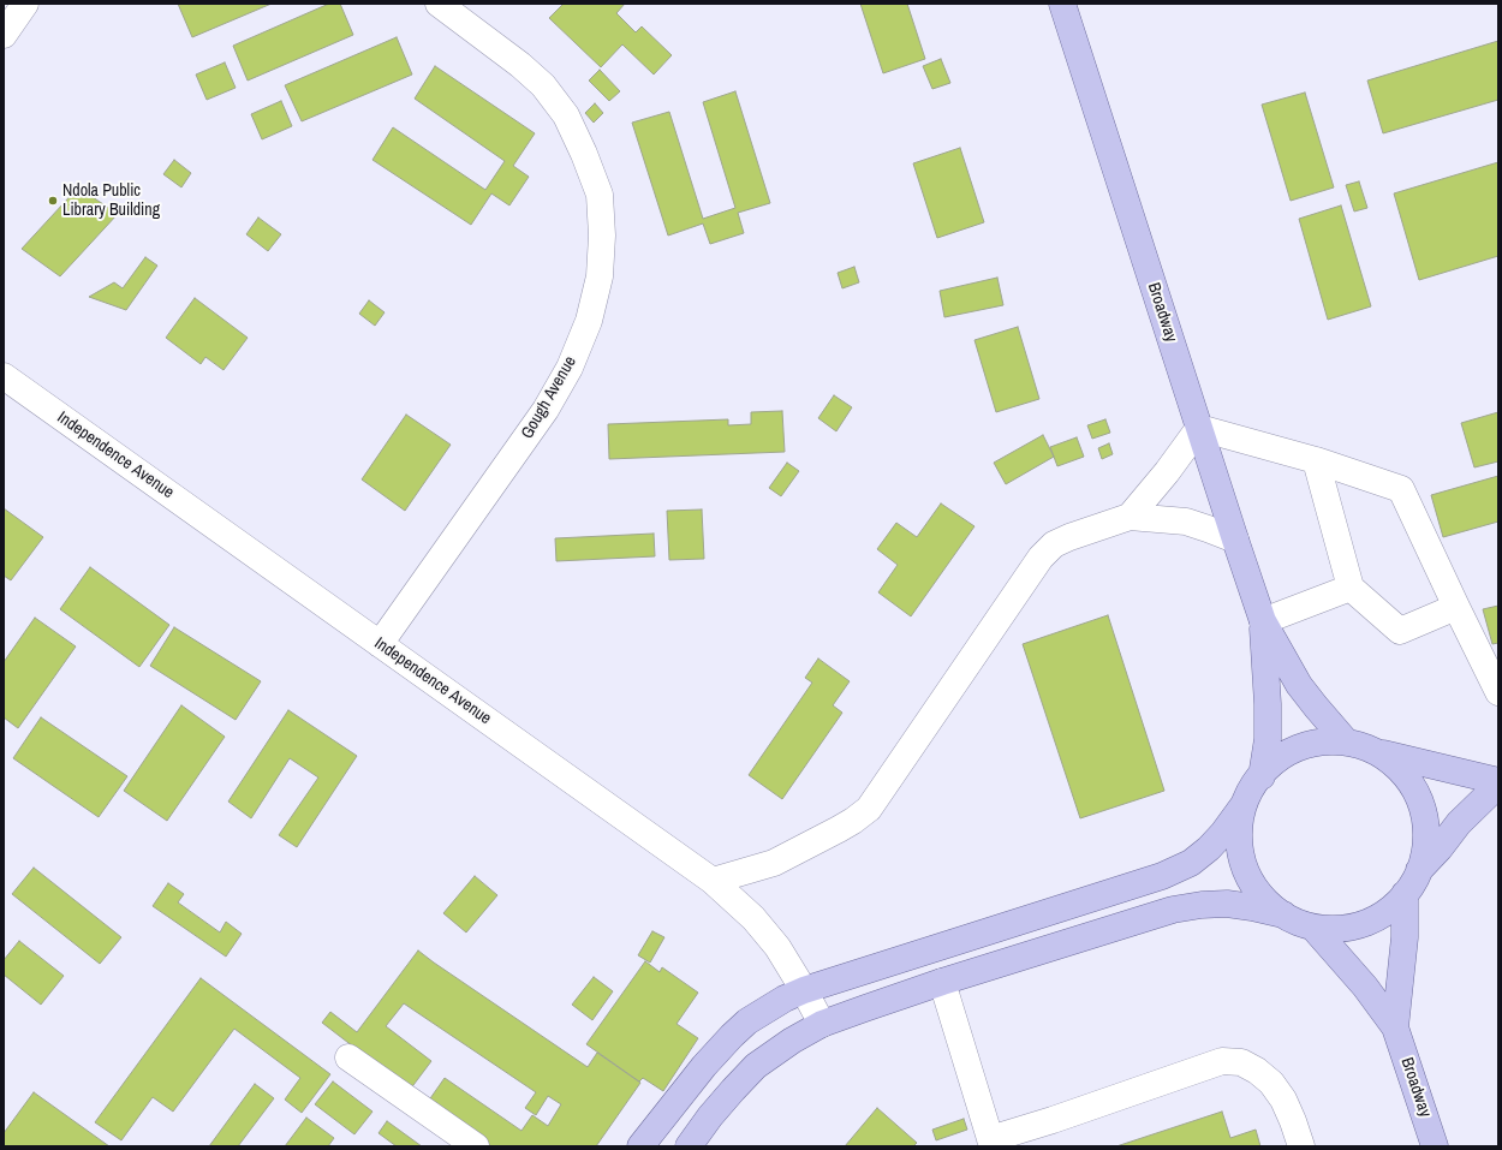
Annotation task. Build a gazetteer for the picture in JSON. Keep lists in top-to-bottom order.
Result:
{
  "streets": {
    "main road": ["Broadway"],
    "street": ["Gough Avenue", "Independence Avenue"]
  },
  "crossings": [
    ["Gough Avenue", "Independence Avenue"]
  ],
  "places": ["Ndola Public Library Building"]
}
